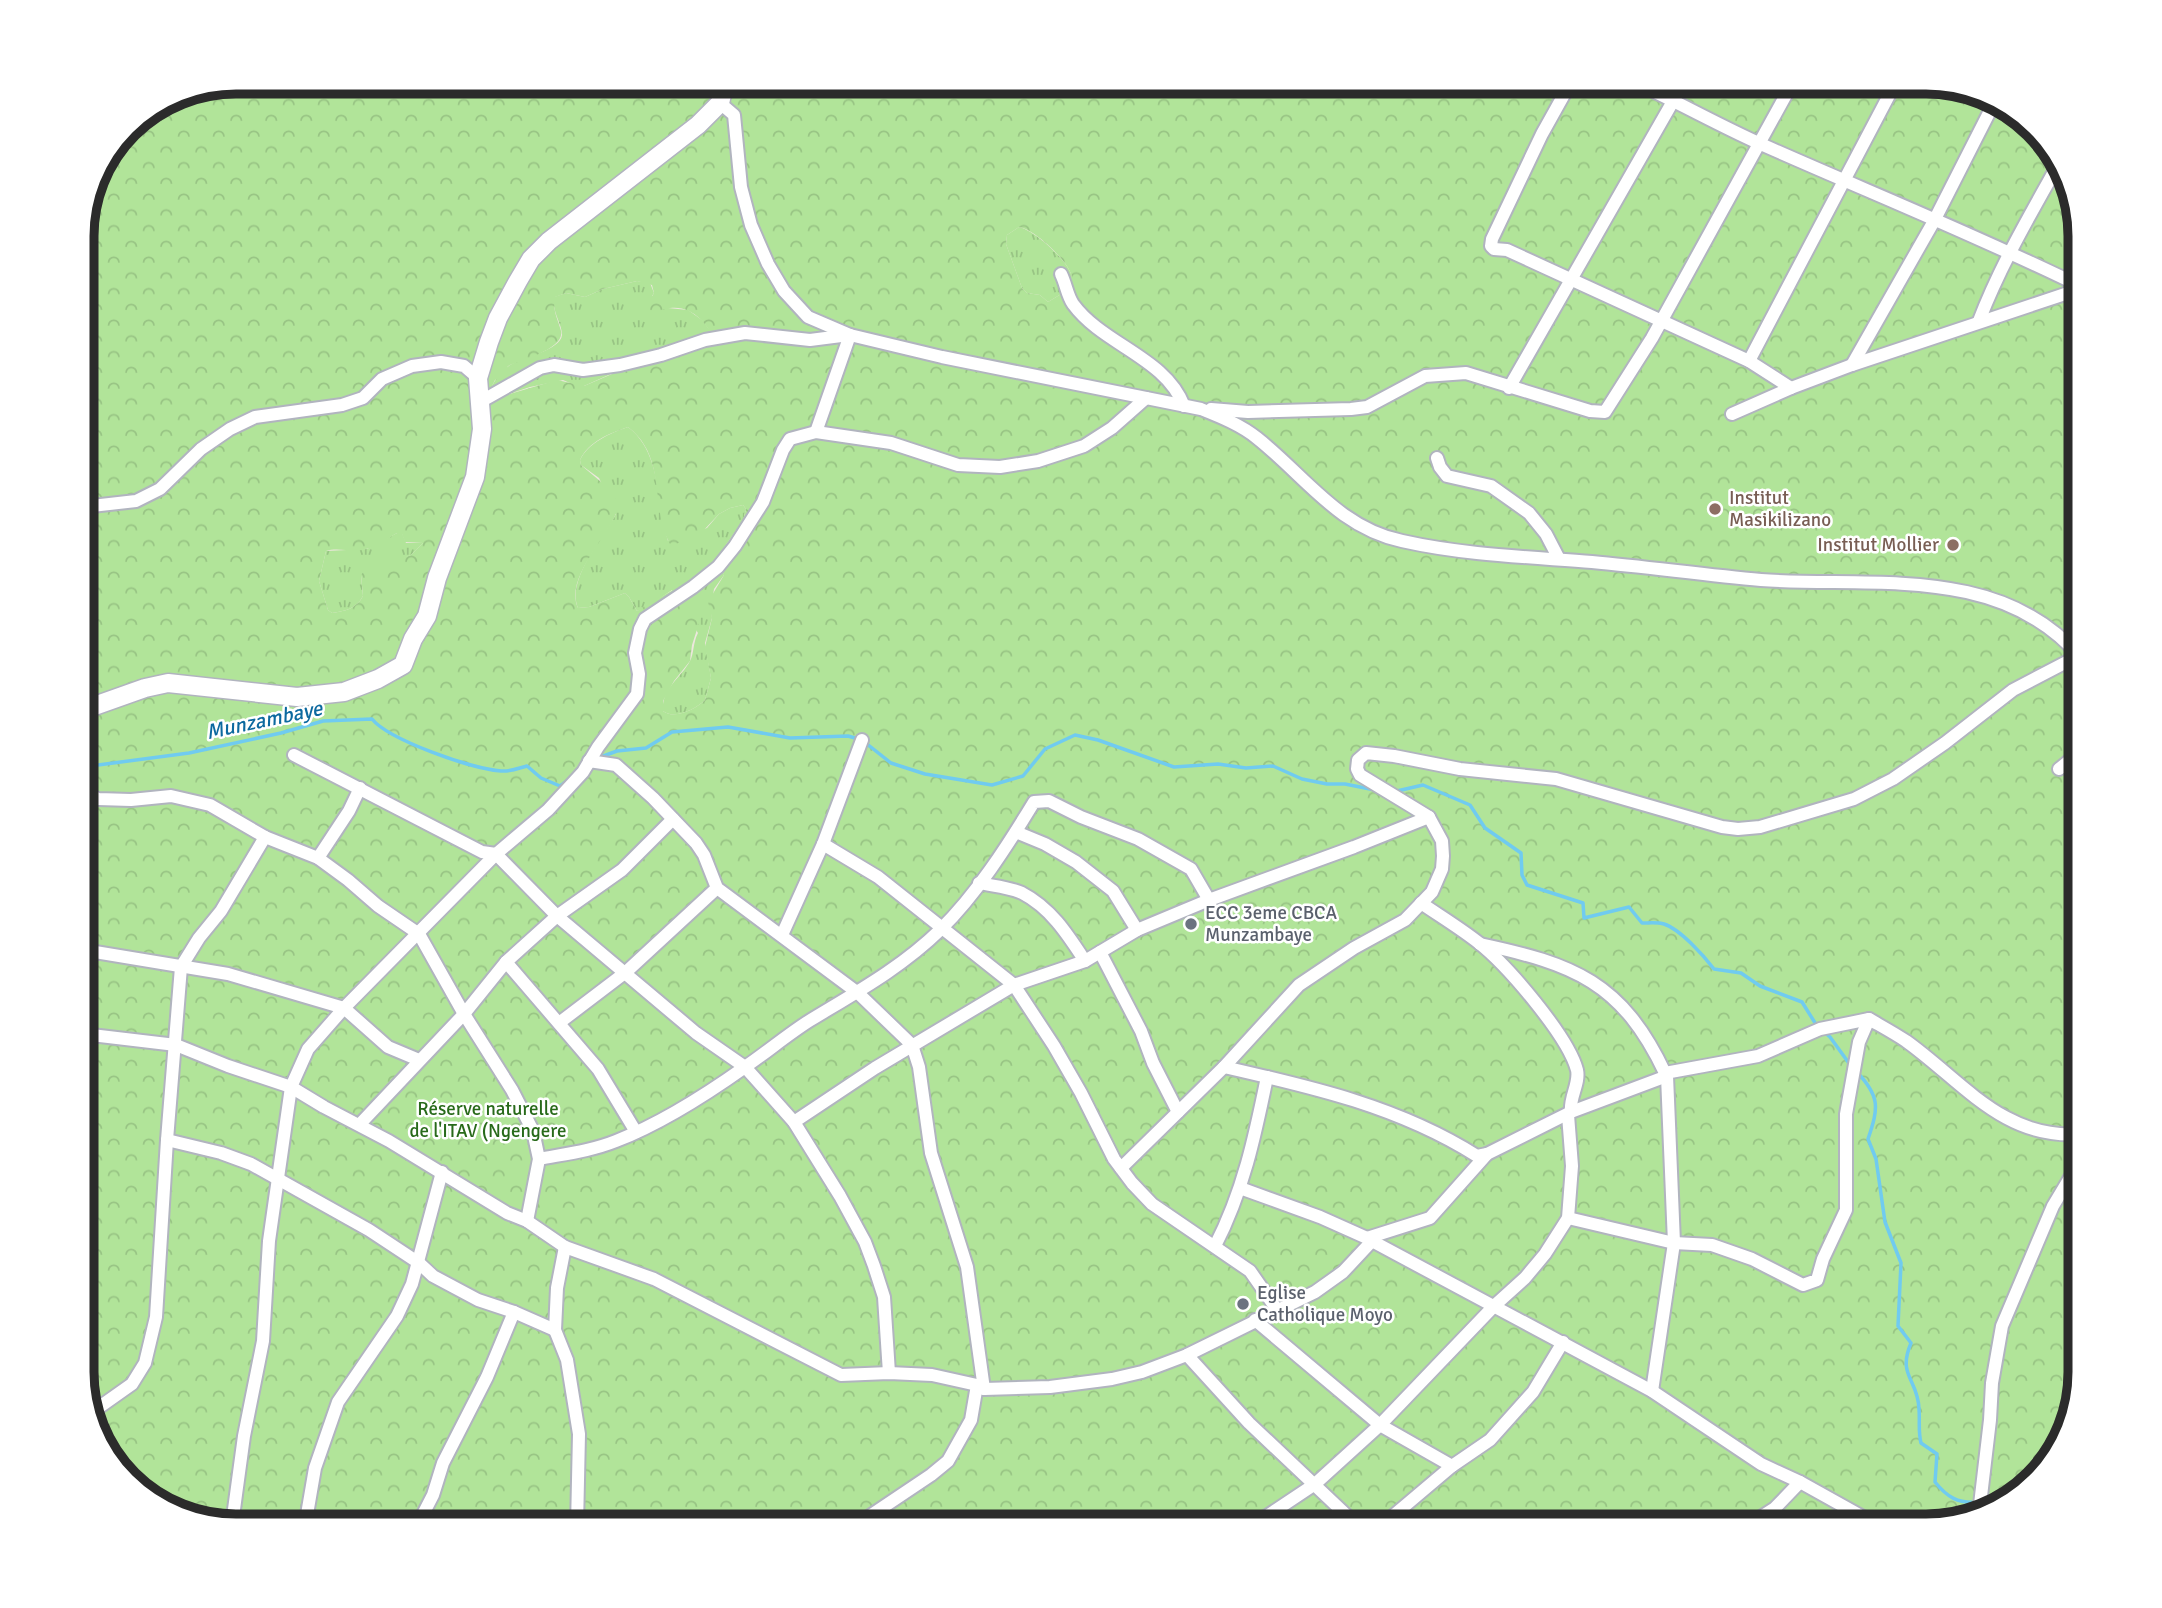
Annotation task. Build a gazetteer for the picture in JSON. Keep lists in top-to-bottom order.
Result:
{
  "water": ["Munzambaye"],
  "parks": ["Réserve naturelle de l'ITAV (Ngengere"],
  "places": [
    "Institut Masikilizano",
    "Institut Mollier",
    "ECC 3eme CBCA Munzambaye",
    "Eglise Catholique Moyo"
  ]
}
